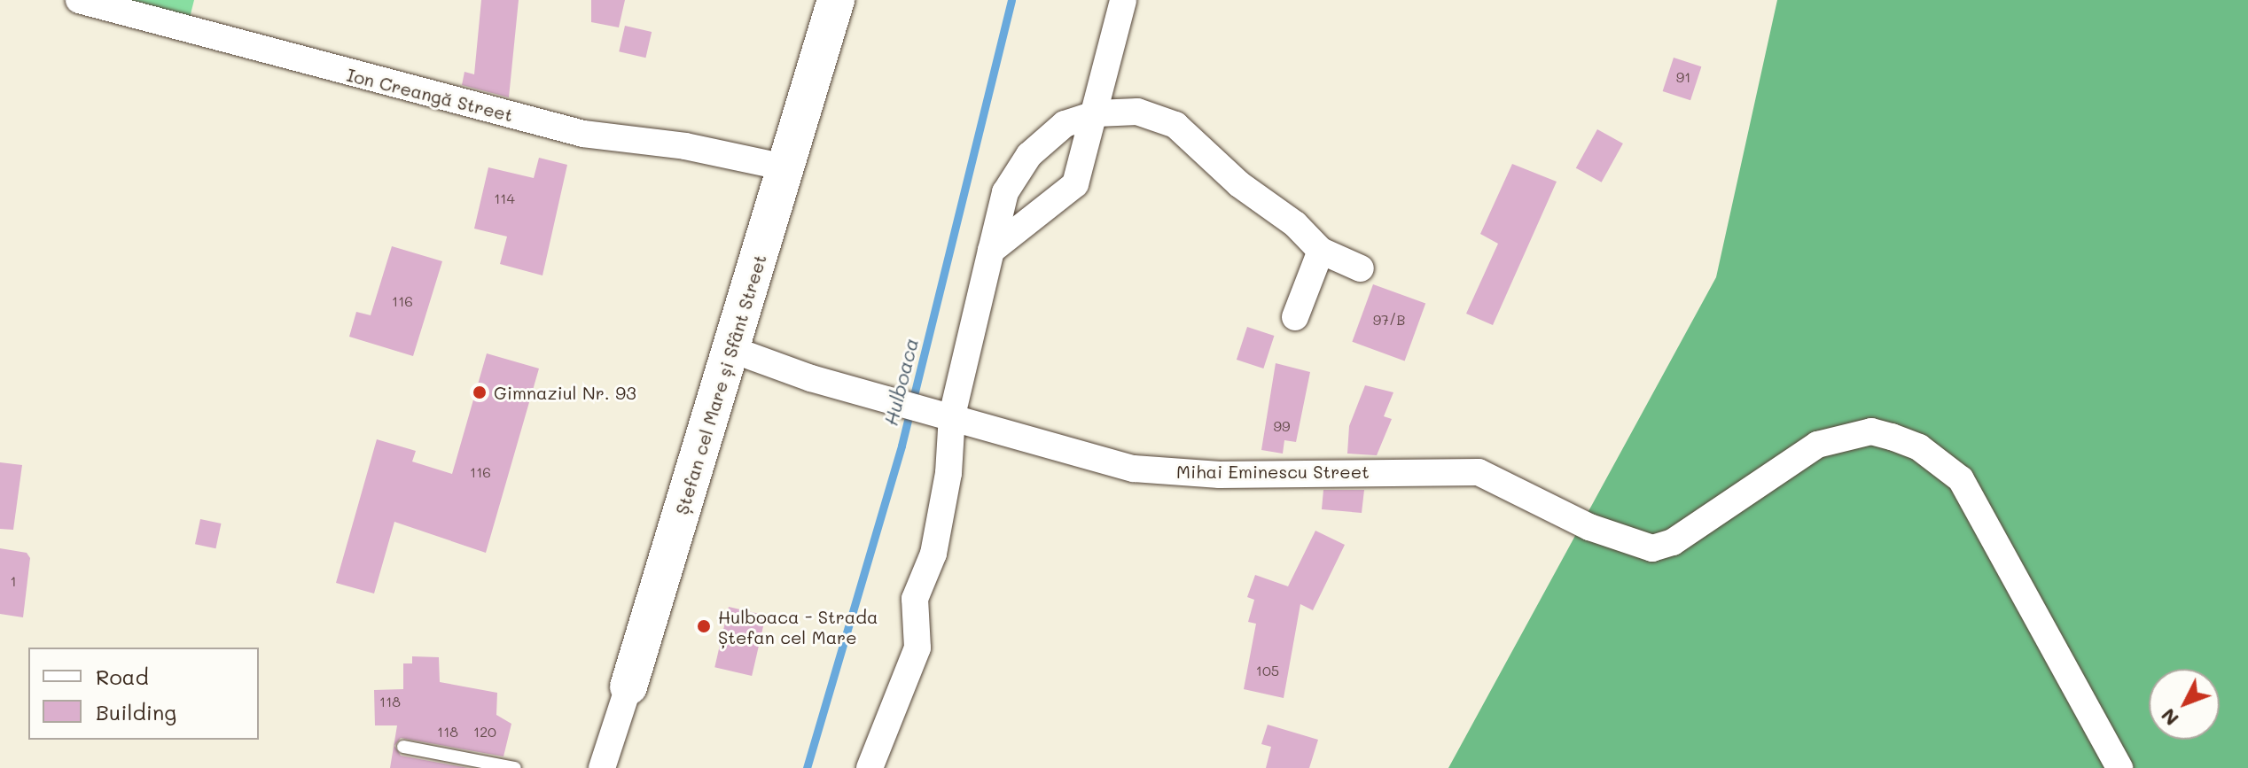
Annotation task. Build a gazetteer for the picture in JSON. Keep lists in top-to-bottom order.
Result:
{
  "streets": {
    "street": ["Ion Creangă Street", "Ștefan cel Mare și Sfânt Street", "Mihai Eminescu Street"]
  },
  "crossings": [
    ["Ion Creangă Street", "Ștefan cel Mare și Sfânt Street"],
    ["Ștefan cel Mare și Sfânt Street", "Mihai Eminescu Street"]
  ],
  "water": ["Hulboaca"],
  "places": ["Gimnaziul Nr. 93", "Hulboaca - Strada Ștefan cel Mare"],
  "house_numbers": [
    "91",
    "114",
    "116",
    "97/B",
    "99",
    "116",
    "1",
    "105",
    "118",
    "118",
    "120"
  ],
  "legend": ["Road", "Building"],
  "north": "bottom left"
}
